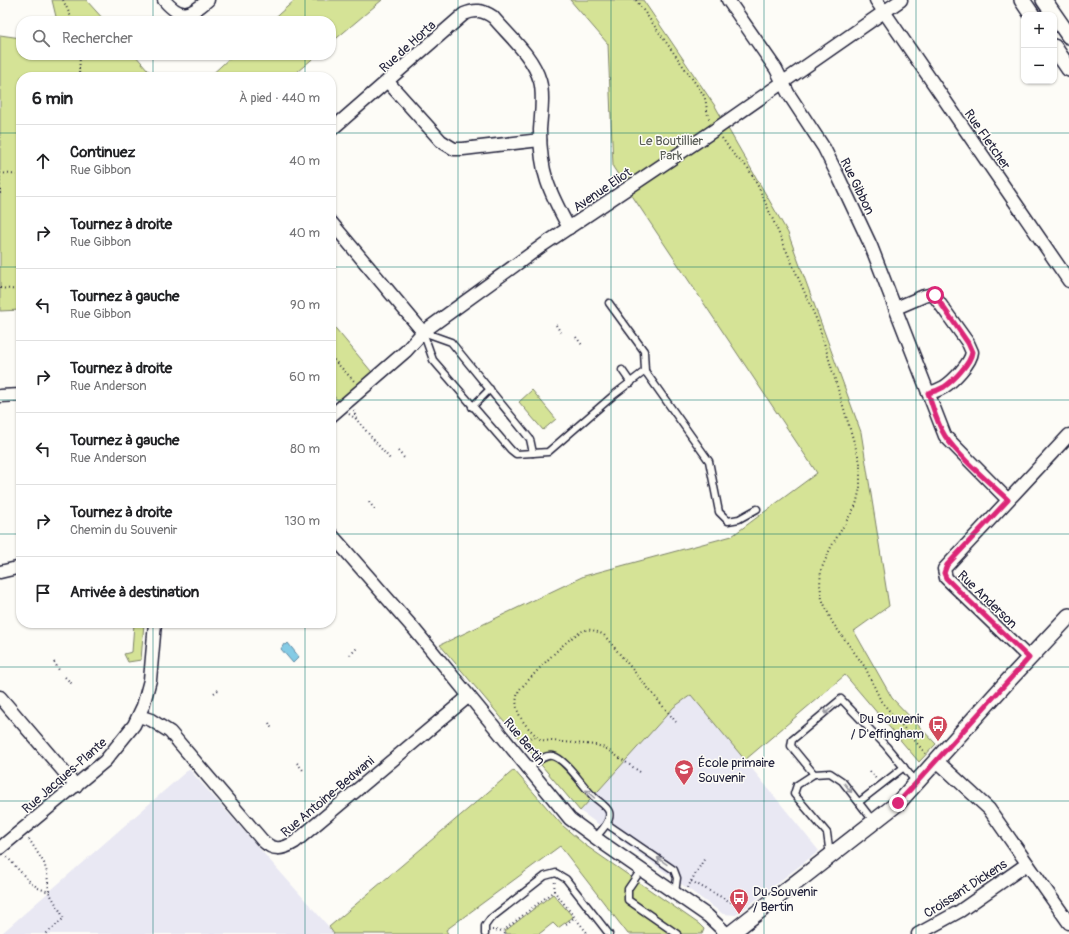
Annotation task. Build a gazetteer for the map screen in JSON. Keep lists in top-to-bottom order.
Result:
{
  "streets": {
    "street": [
      "Rue de Horta",
      "Rue Fletcher",
      "Rue Gibbon",
      "Avenue Eliot",
      "Rue Anderson",
      "Rue Bertin",
      "Rue Jacques-Plante",
      "Rue Antoine-Bedwani",
      "Croissant Dickens"
    ]
  },
  "crossings": [
    ["Rue de Horta", "Avenue Eliot"],
    ["Rue Fletcher", "Avenue Eliot"],
    ["Rue Gibbon", "Avenue Eliot"],
    ["Rue Gibbon", "Rue Anderson"],
    ["Rue Bertin", "Rue Antoine-Bedwani"],
    ["Rue Jacques-Plante", "Rue Antoine-Bedwani"]
  ],
  "parks": ["Le Boutillier Park"],
  "places": {
    "bus stop": ["Du Souvenir / D'effingham", "Du Souvenir / Bertin"],
    "school or university": ["École primaire Souvenir"]
  },
  "page": {
    "map_buttons": ["+", "−"],
    "search": "Rechercher",
    "heading": ["6 min", "À pied · 440 m"],
    "list": [
      ["Continuez", "Rue Gibbon", "40 m"],
      ["Tournez à droite", "Rue Gibbon", "40 m"],
      ["Tournez à gauche", "Rue Gibbon", "90 m"],
      ["Tournez à droite", "Rue Anderson", "60 m"],
      ["Tournez à gauche", "Rue Anderson", "80 m"],
      ["Tournez à droite", "Chemin du Souvenir", "130 m"],
      "Arrivée à destination"
    ]
  }
}
